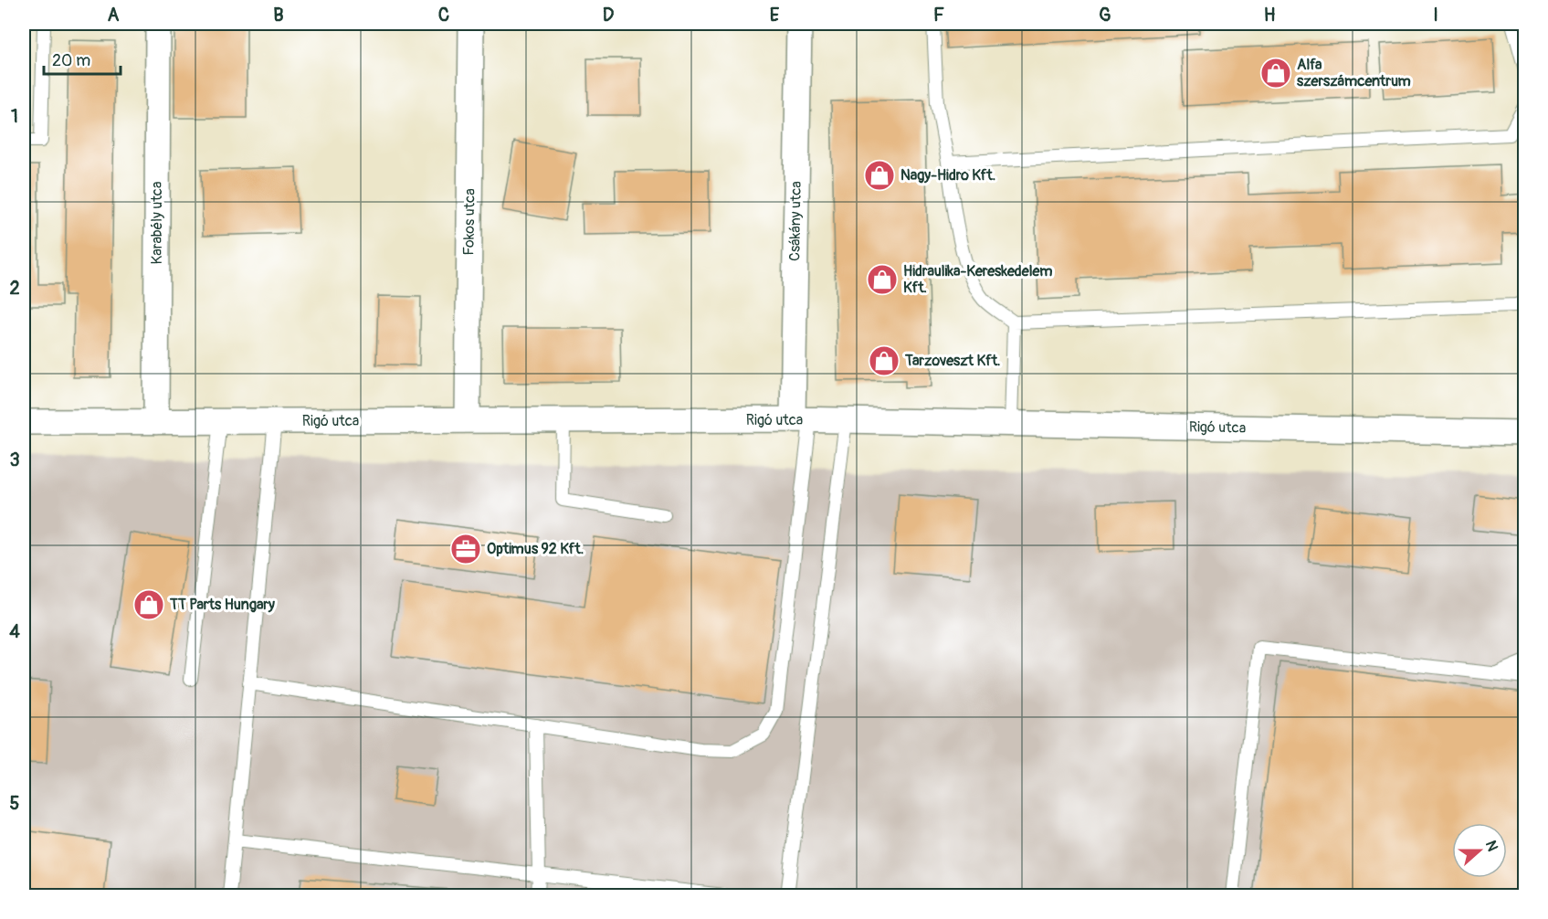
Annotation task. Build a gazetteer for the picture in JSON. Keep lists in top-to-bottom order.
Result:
{
  "streets": {
    "street": [
      "Csákány utca",
      "Fokos utca",
      "Karabély utca",
      "Rigó utca"
    ]
  },
  "crossings": [
    ["Csákány utca", "Rigó utca"],
    ["Fokos utca", "Rigó utca"],
    ["Karabély utca", "Rigó utca"]
  ],
  "places": {
    "shop": [
      "Alfa szerszámcentrum",
      "Nagy-Hidro Kft.",
      "Hidraulika-Kereskedelem Kft.",
      "Tarzoveszt Kft.",
      "TT Parts Hungary"
    ],
    "office": ["Optimus 92 Kft."]
  },
  "scale_bar": "20 m",
  "north": "right",
  "grid": {
    "columns": [
      "A",
      "B",
      "C",
      "D",
      "E",
      "F",
      "G",
      "H",
      "I"
    ],
    "rows": [
      "1",
      "2",
      "3",
      "4",
      "5"
    ]
  }
}
